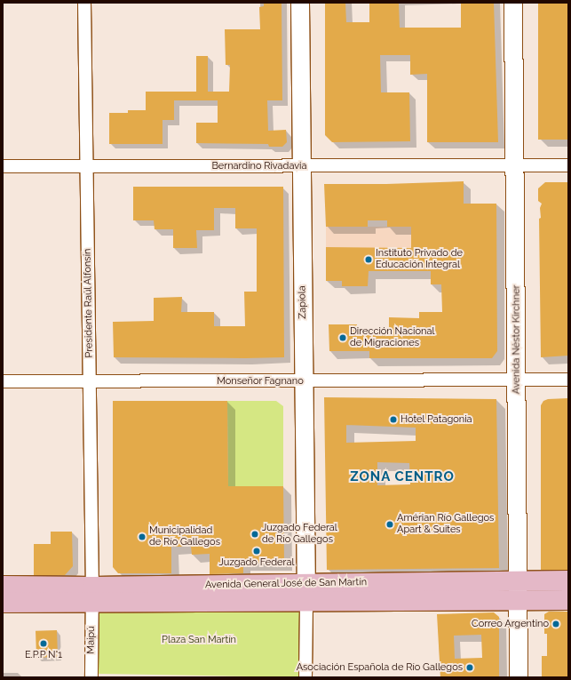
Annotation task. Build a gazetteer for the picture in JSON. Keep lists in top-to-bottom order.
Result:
{
  "streets": {
    "main road": ["Zapiola", "Avenida Néstor Kirchner", "Avenida General José de San Martín"],
    "street": [
      "Bernardino Rivadavia",
      "Presidente Raúl Alfonsín",
      "Monseñor Fagnano",
      "Maipú"
    ]
  },
  "crossings": [
    ["Bernardino Rivadavia", "Zapiola"],
    ["Bernardino Rivadavia", "Presidente Raúl Alfonsín"],
    ["Bernardino Rivadavia", "Avenida Néstor Kirchner"],
    ["Zapiola", "Monseñor Fagnano"],
    ["Zapiola", "Avenida General José de San Martín"],
    ["Presidente Raúl Alfonsín", "Monseñor Fagnano"],
    ["Presidente Raúl Alfonsín", "Avenida General José de San Martín"],
    ["Presidente Raúl Alfonsín", "Maipú"],
    ["Avenida Néstor Kirchner", "Monseñor Fagnano"],
    ["Avenida Néstor Kirchner", "Avenida General José de San Martín"],
    ["Avenida General José de San Martín", "Maipú"]
  ],
  "districts": ["ZONA CENTRO"],
  "parks": ["Plaza San Martín"],
  "places": [
    "Instituto Privado de Educación Integral",
    "Dirección Nacional de Migraciones",
    "Hotel Patagonia",
    "Amérian Río Gallegos Apart & Suites",
    "Juzgado Federal de Río Gallegos",
    "Municipalidad de Río Gallegos",
    "Juzgado Federal",
    "Correo Argentino",
    "E.P.P N°1",
    "Asociación Española de Río Gallegos"
  ]
}
